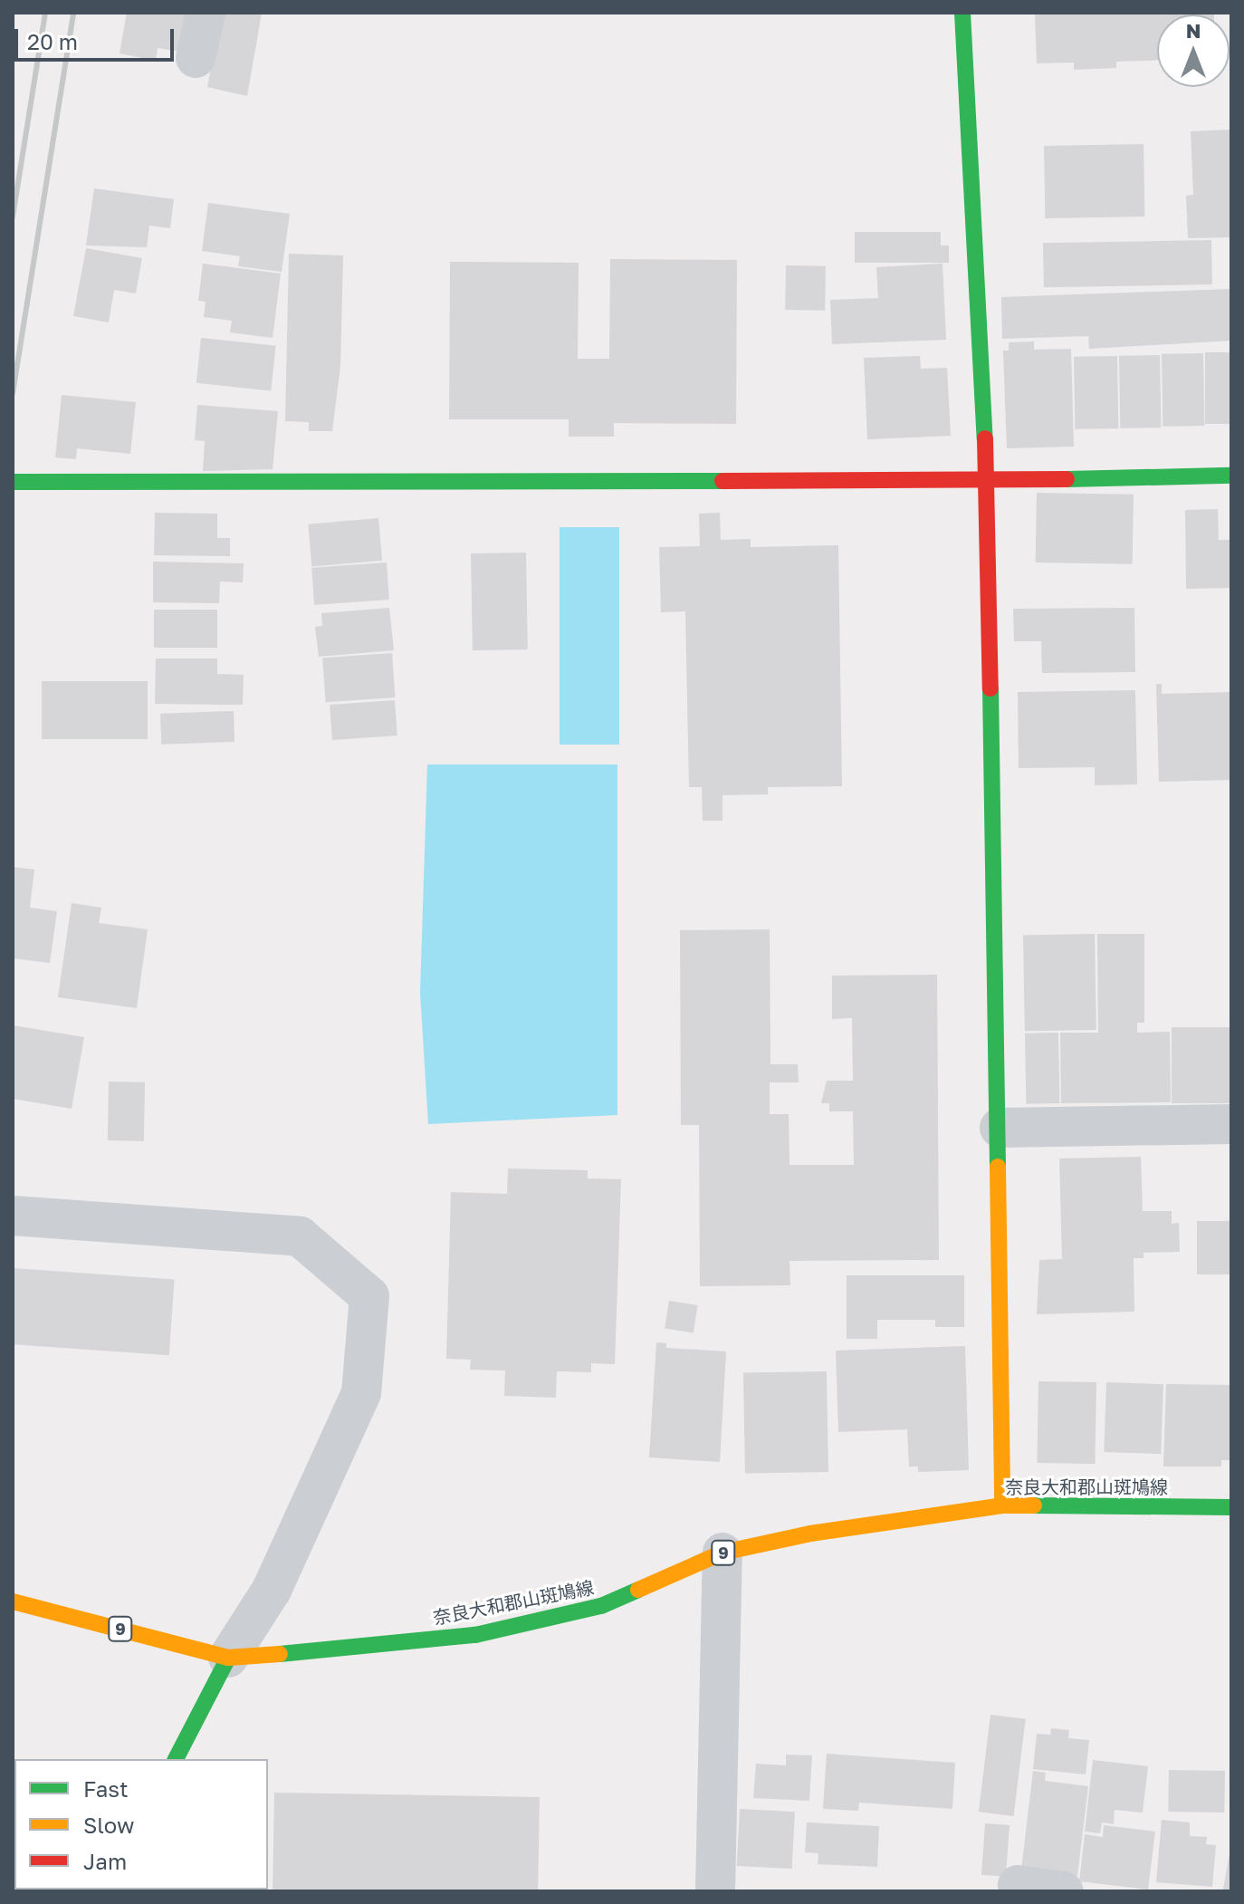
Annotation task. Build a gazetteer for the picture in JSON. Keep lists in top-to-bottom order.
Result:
{
  "streets": {
    "street": ["奈良大和郡山斑鳩線", "9"]
  },
  "legend": ["Fast", "Slow", "Jam"],
  "scale_bar": "20 m",
  "north": "top"
}
